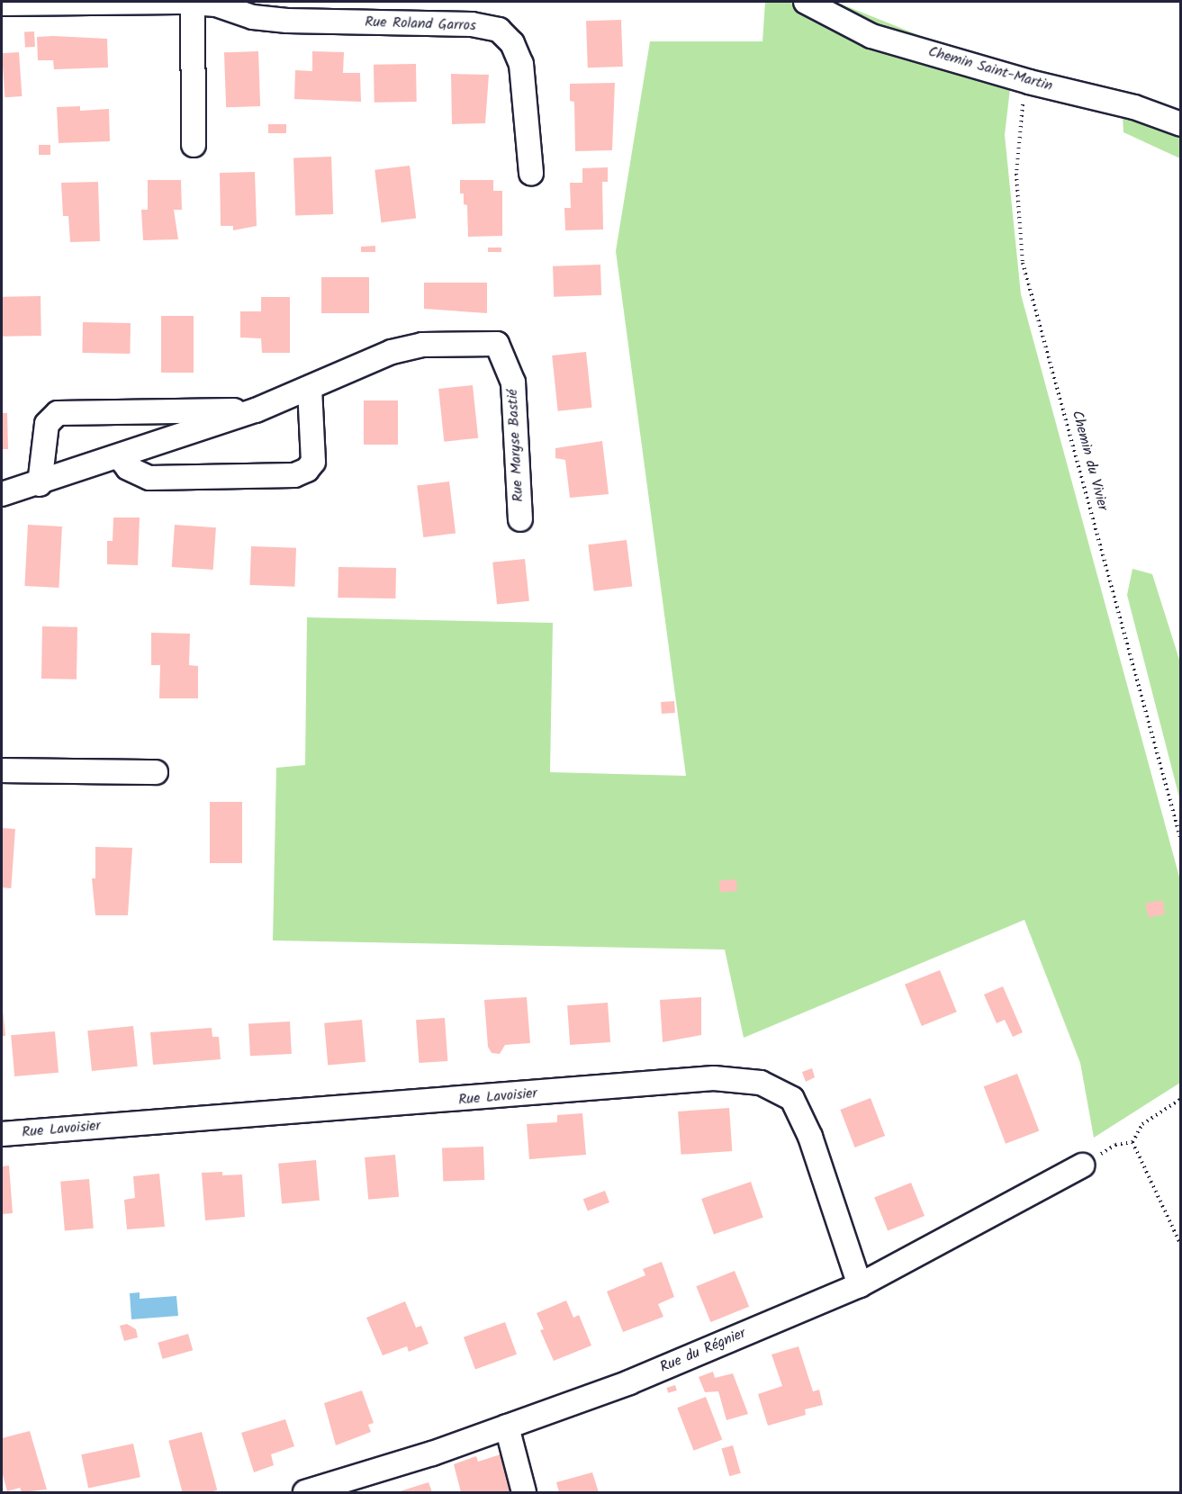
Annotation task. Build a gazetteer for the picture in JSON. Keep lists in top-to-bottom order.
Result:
{
  "streets": {
    "street": [
      "Rue Roland Garros",
      "Chemin Saint-Martin",
      "Rue Maryse Bastié",
      "Rue Lavoisier",
      "Rue du Régnier"
    ],
    "path": ["Chemin du Vivier"]
  },
  "crossings": [
    ["Chemin Saint-Martin", "Chemin du Vivier"],
    ["Rue Lavoisier", "Rue du Régnier"]
  ]
}
